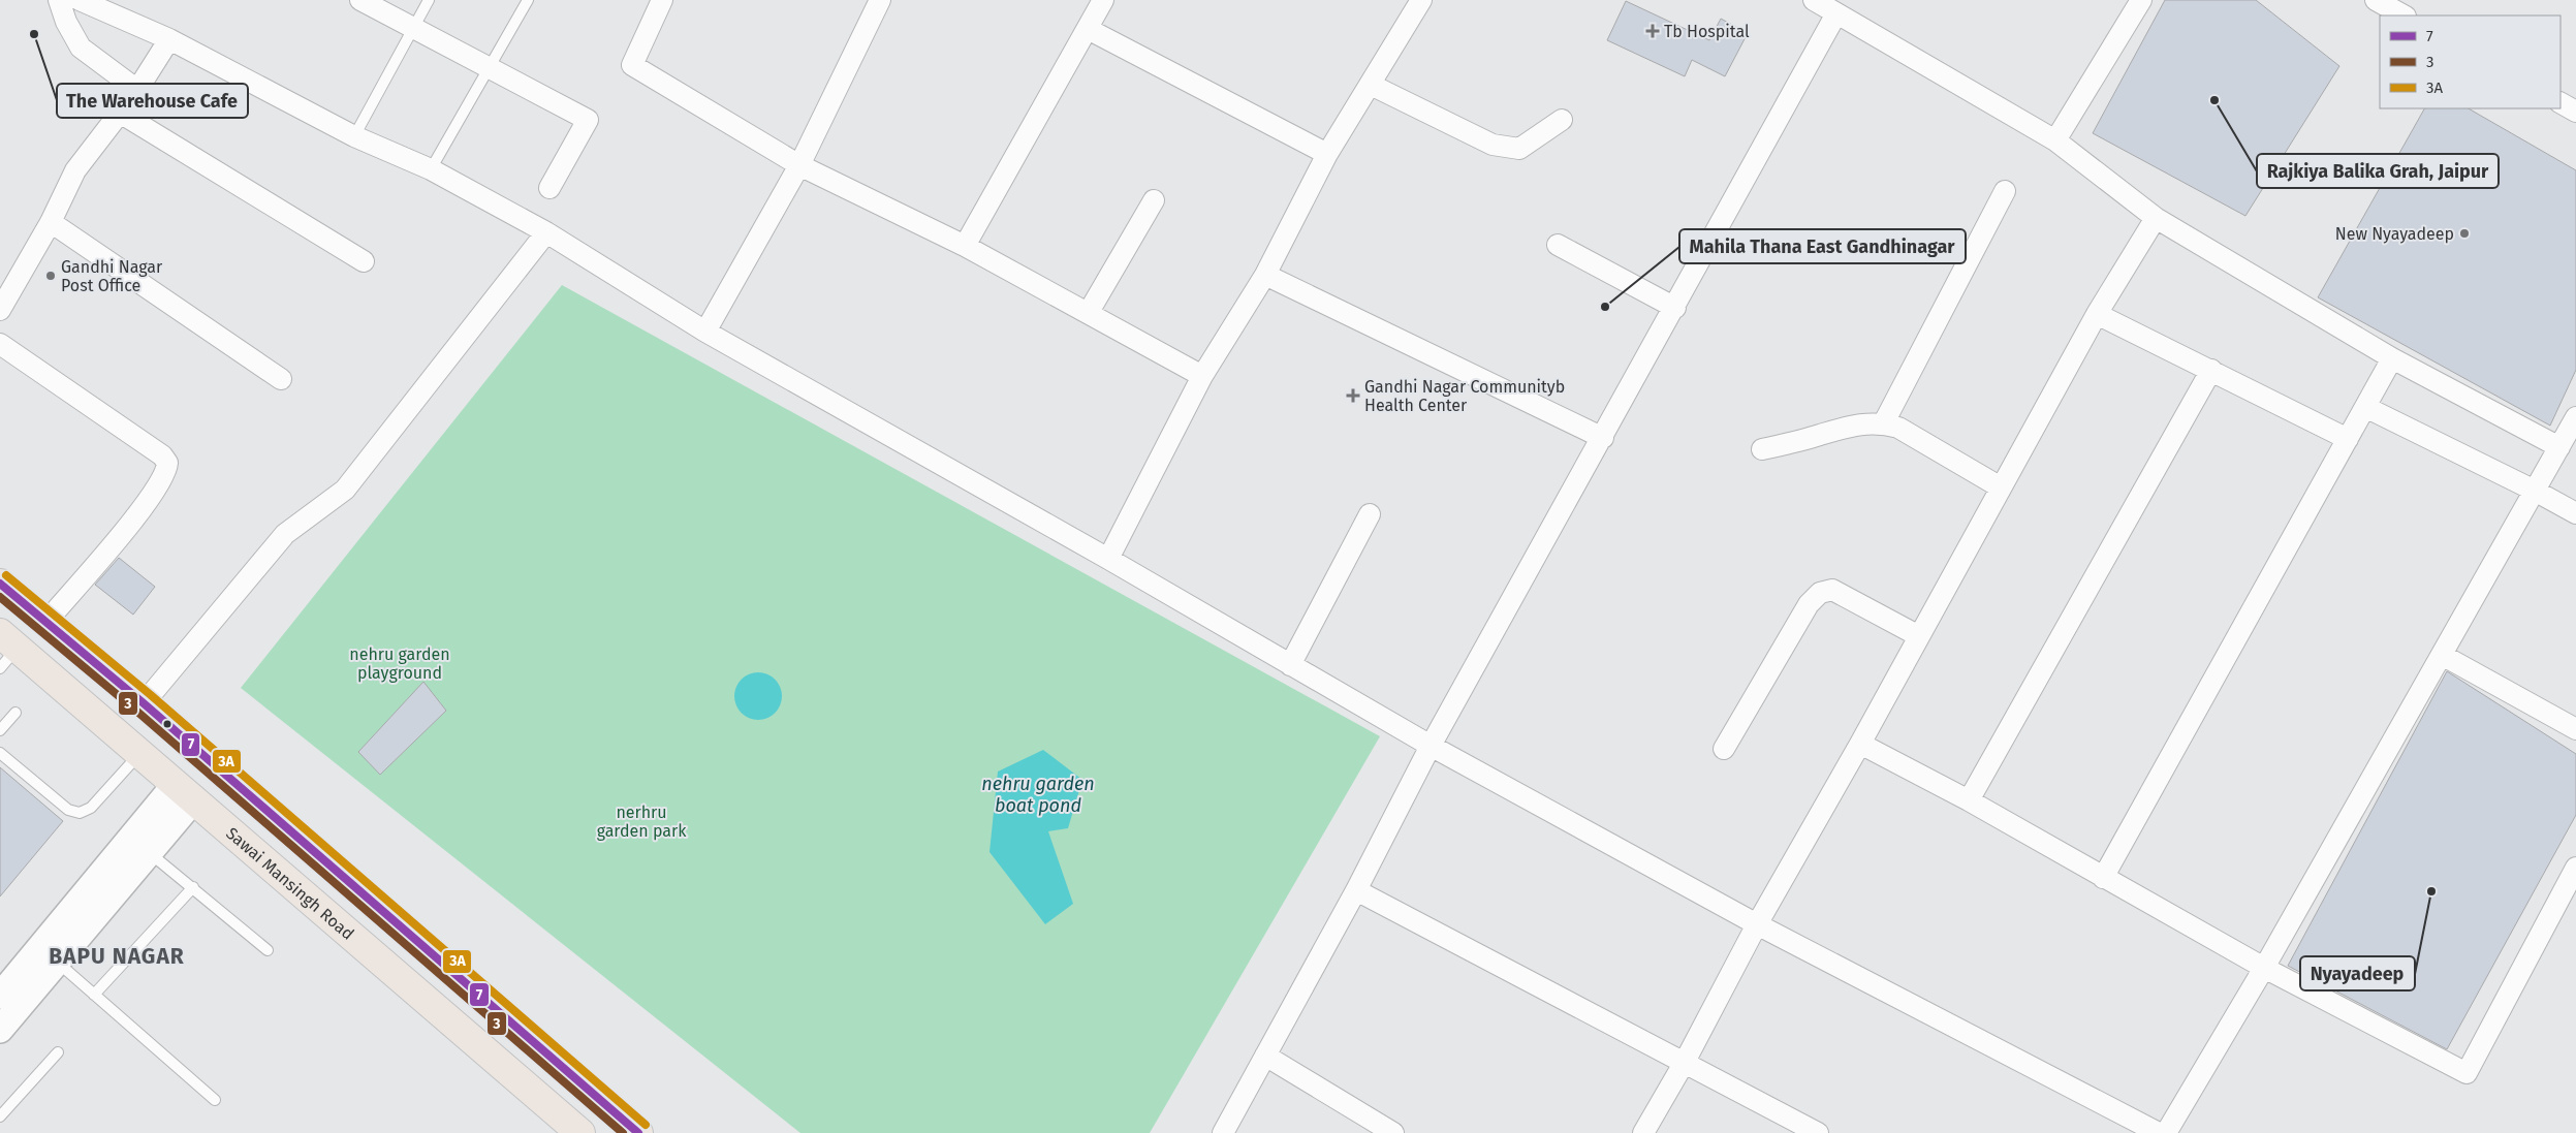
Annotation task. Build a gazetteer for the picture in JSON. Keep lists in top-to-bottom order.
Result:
{
  "streets": {
    "main road": ["Sawai Mansingh Road"]
  },
  "districts": ["BAPU NAGAR"],
  "water": ["nehru garden boat pond"],
  "parks": ["nehru garden playground", "nerhru garden park"],
  "places": {
    "health": ["Tb Hospital", "Gandhi Nagar Communityb Health Center"],
    "other": [
      "The Warehouse Cafe",
      "Rajkiya Balika Grah, Jaipur",
      "New Nyayadeep",
      "Gandhi Nagar Post Office",
      "Mahila Thana East Gandhinagar",
      "Nyayadeep"
    ]
  },
  "lines": ["transit line 3A", "transit line 7", "transit line 3"],
  "legend": ["7", "3", "3A"]
}
